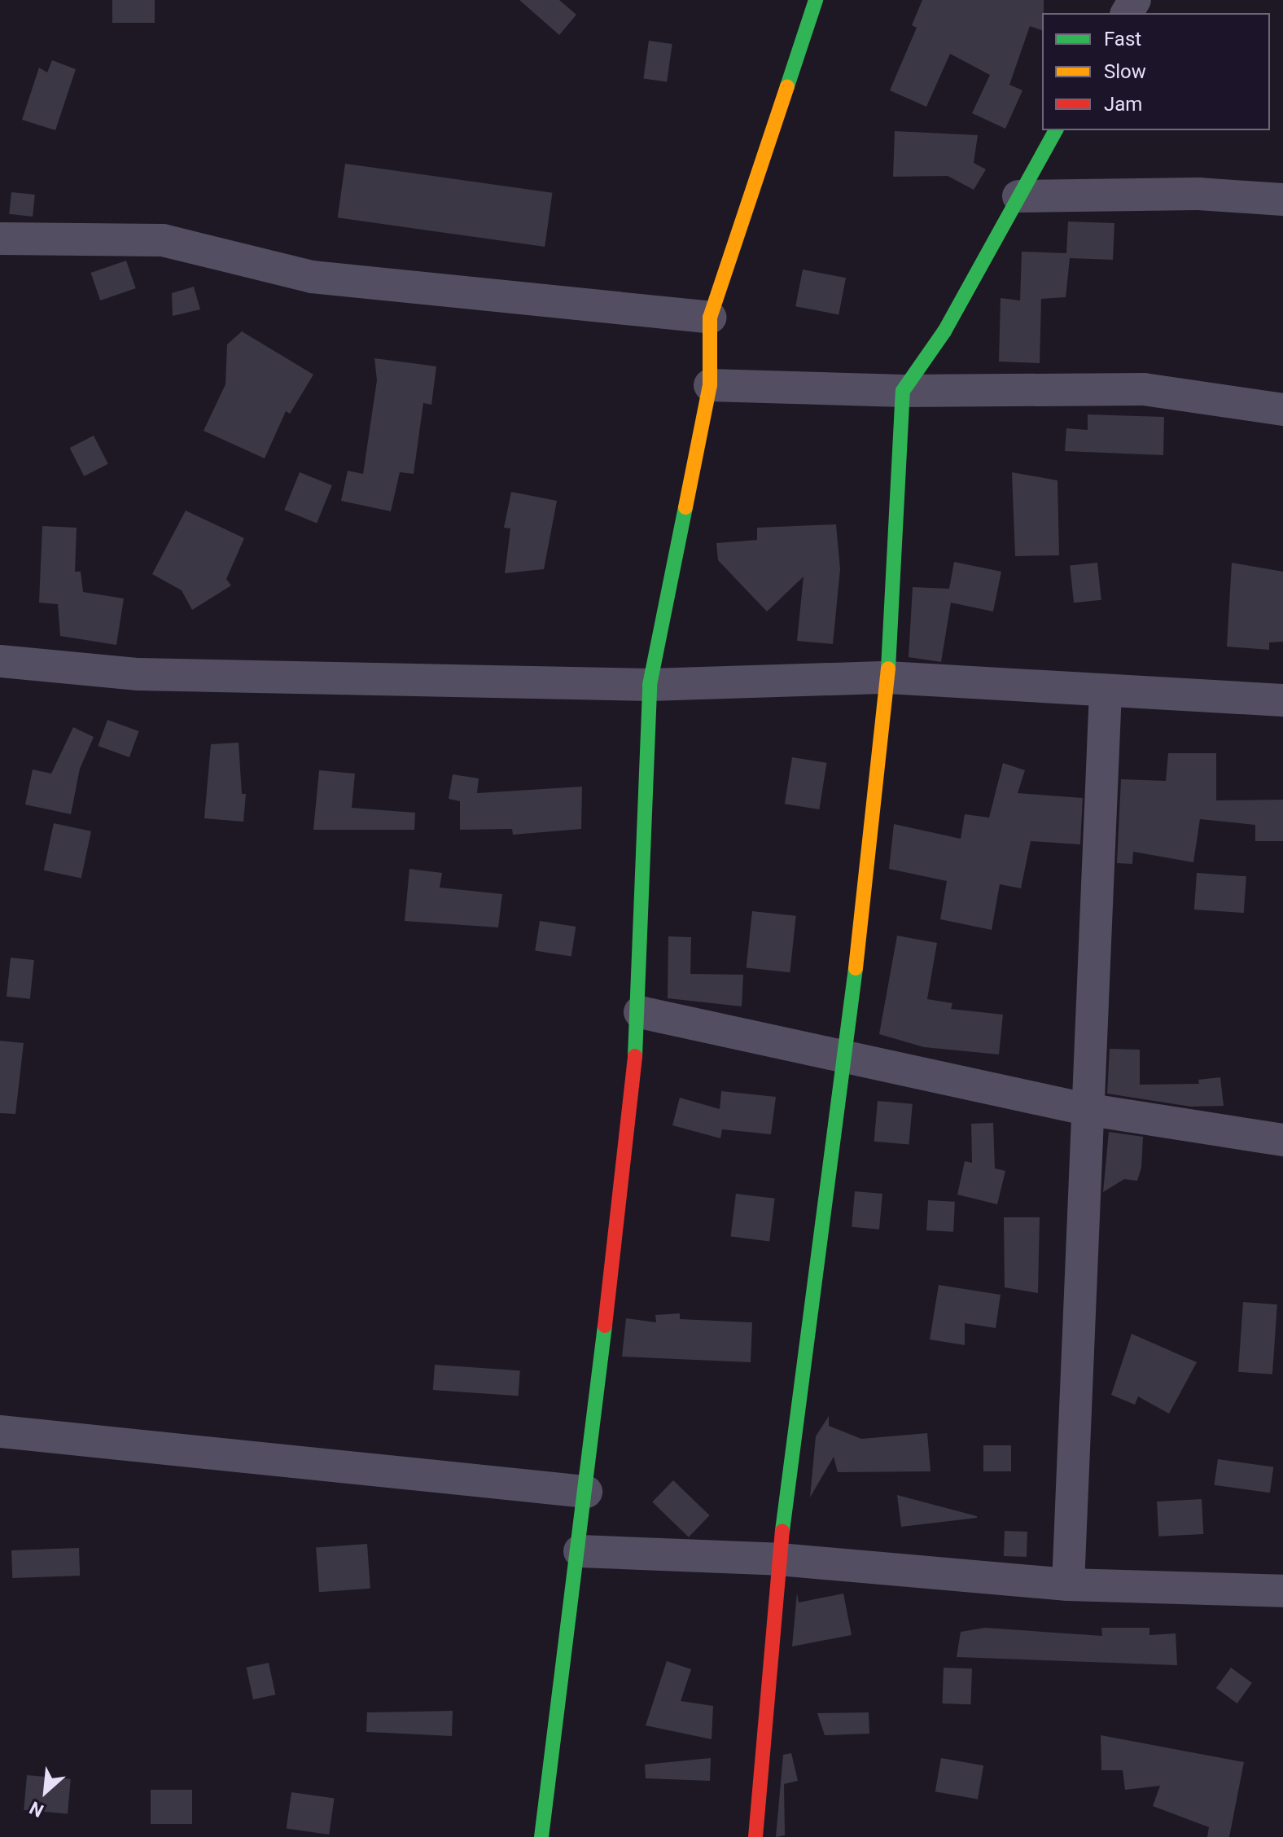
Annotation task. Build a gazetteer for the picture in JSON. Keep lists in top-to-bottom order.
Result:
{
  "legend": ["Fast", "Slow", "Jam"],
  "north": "bottom left"
}
